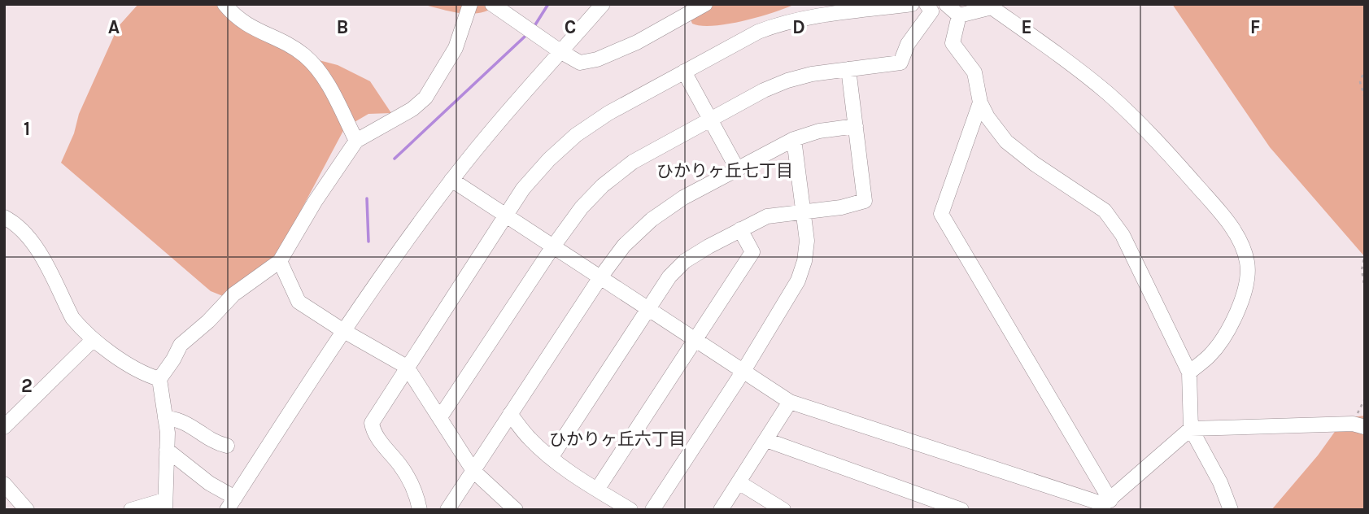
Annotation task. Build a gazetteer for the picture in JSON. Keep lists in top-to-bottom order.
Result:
{
  "districts": ["ひかりヶ丘七丁目", "ひかりヶ丘六丁目"],
  "grid": {
    "columns": [
      "A",
      "B",
      "C",
      "D",
      "E",
      "F"
    ],
    "rows": ["1", "2"]
  }
}
